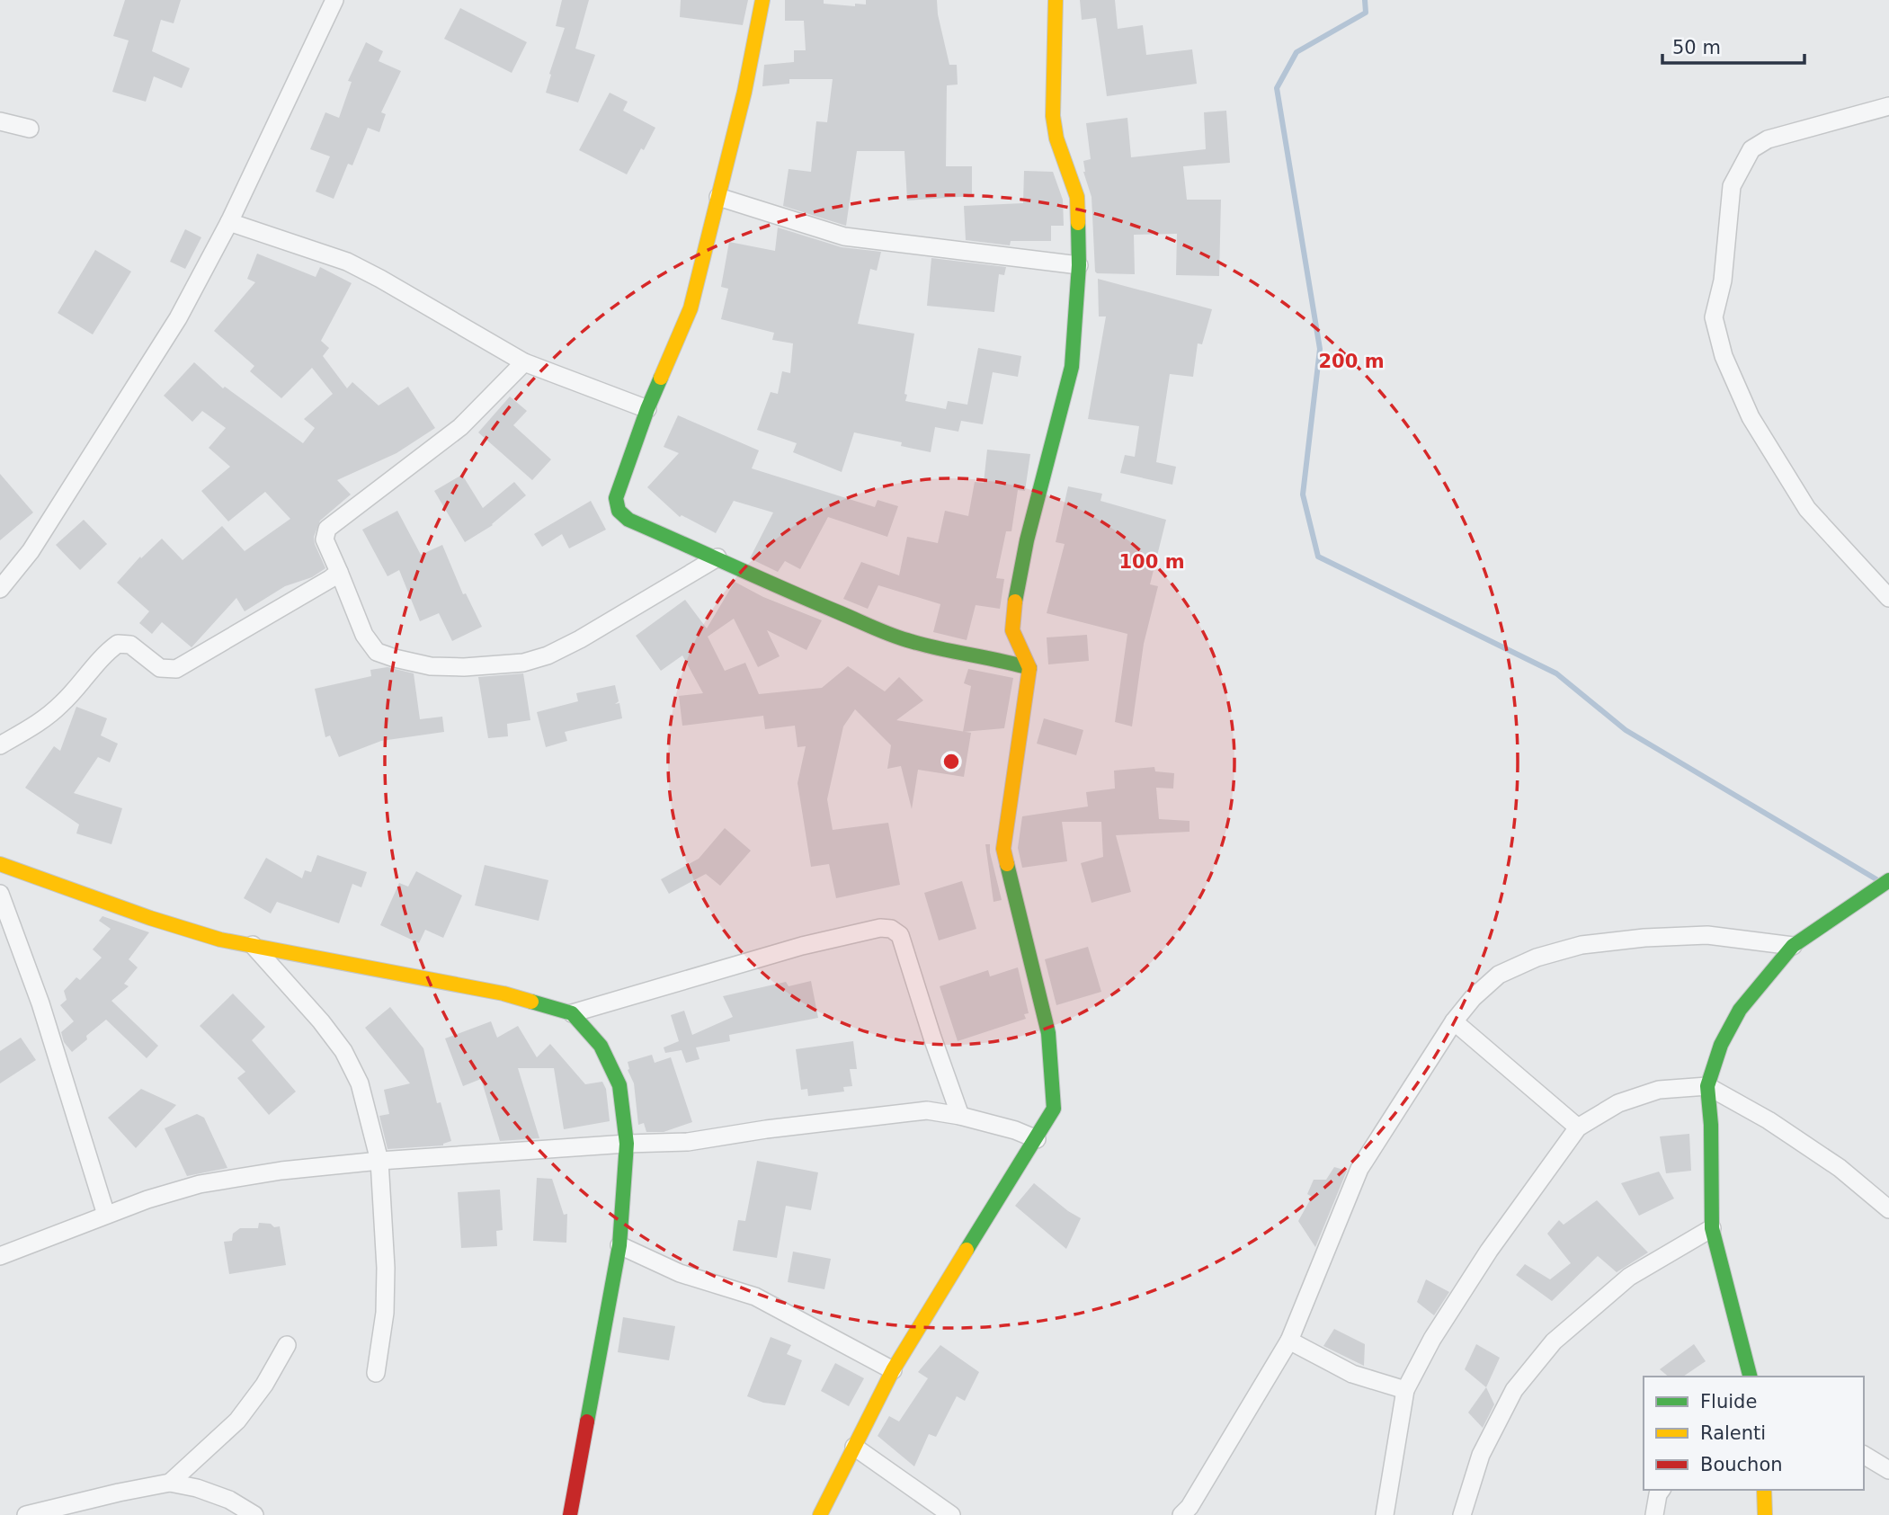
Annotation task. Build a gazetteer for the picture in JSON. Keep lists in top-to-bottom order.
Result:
{
  "legend": ["Fluide", "Ralenti", "Bouchon"],
  "scale_bar": "50 m",
  "rings": ["200 m", "100 m"]
}
